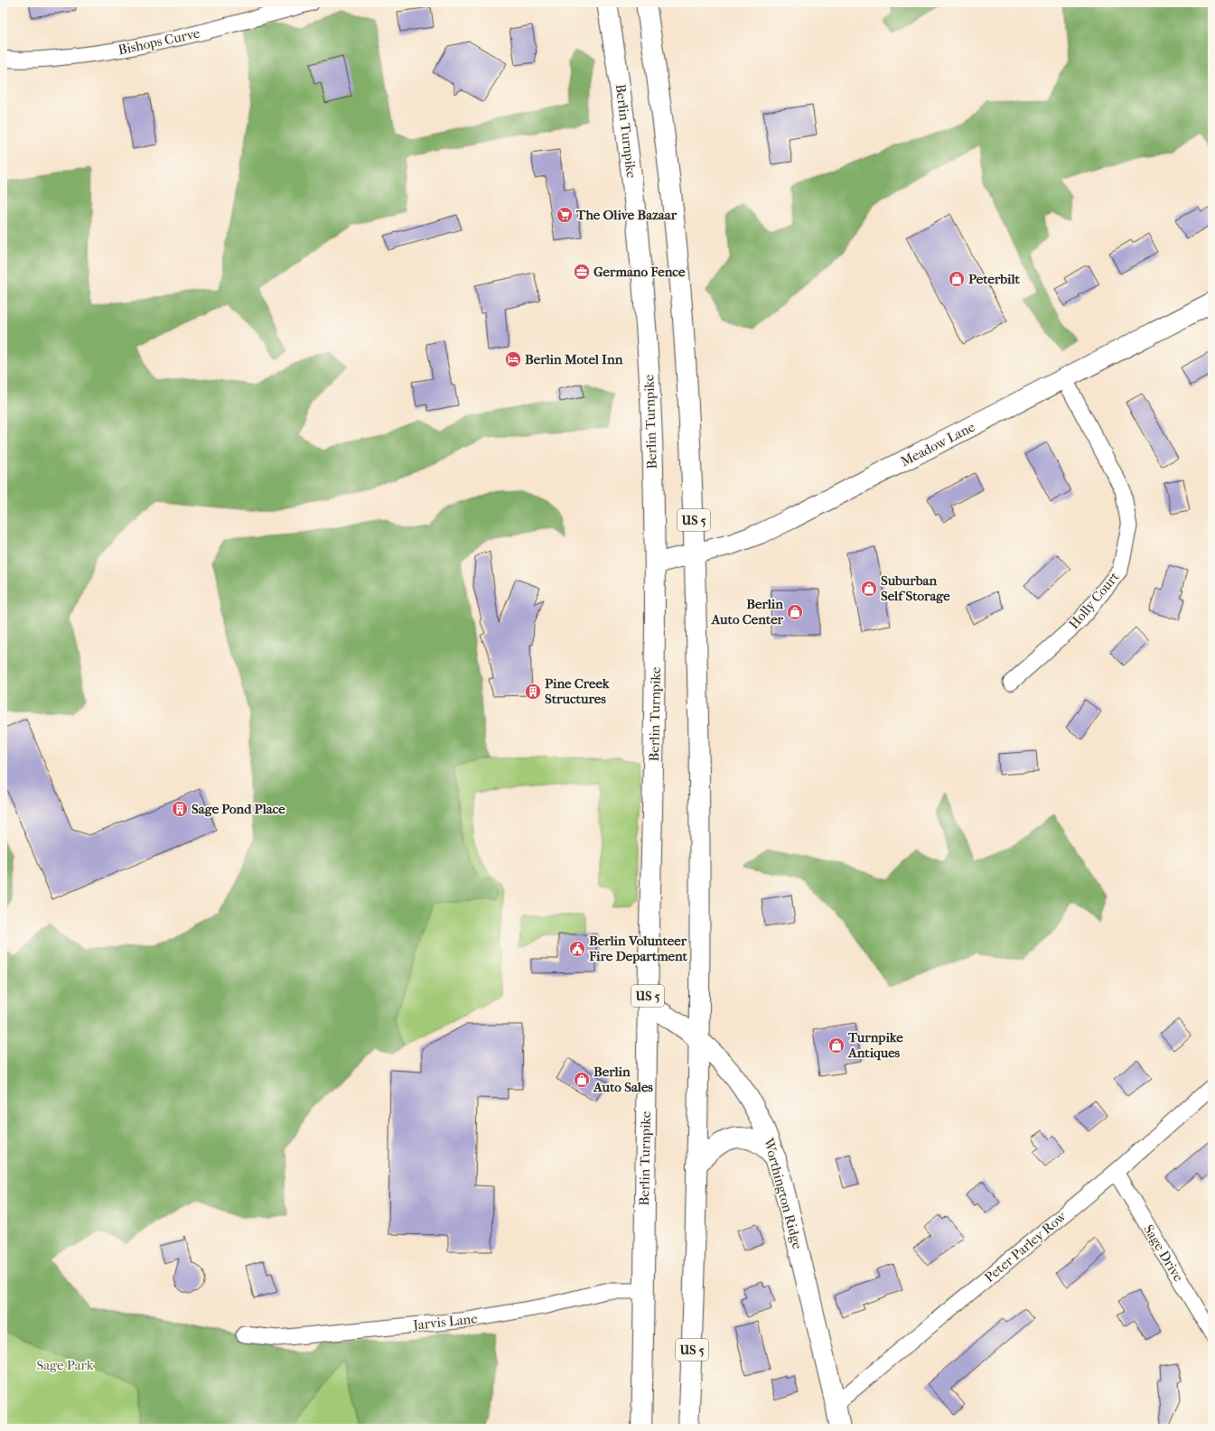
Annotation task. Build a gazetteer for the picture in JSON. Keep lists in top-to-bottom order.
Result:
{
  "streets": {
    "main road": [
      "Berlin Turnpike",
      "Meadow Lane",
      "US 5",
      "Worthington Ridge"
    ],
    "street": [
      "Bishops Curve",
      "Holly Court",
      "Peter Parley Row",
      "Sage Drive",
      "Jarvis Lane"
    ]
  },
  "crossings": [
    ["Berlin Turnpike", "Meadow Lane"],
    ["Berlin Turnpike", "Worthington Ridge"],
    ["Berlin Turnpike", "Jarvis Lane"],
    ["Meadow Lane", "US 5"],
    ["Meadow Lane", "Holly Court"],
    ["US 5", "Worthington Ridge"],
    ["Worthington Ridge", "Peter Parley Row"],
    ["Peter Parley Row", "Sage Drive"]
  ],
  "parks": ["Sage Park"],
  "places": {
    "supermarket": ["The Olive Bazaar"],
    "office": ["Germano Fence"],
    "shop": [
      "Peterbilt",
      "Suburban Self Storage",
      "Berlin Auto Center",
      "Turnpike Antiques",
      "Berlin Auto Sales"
    ],
    "hotel": ["Berlin Motel Inn"],
    "building": ["Pine Creek Structures", "Sage Pond Place"],
    "public building": ["Berlin Volunteer Fire Department"]
  }
}
